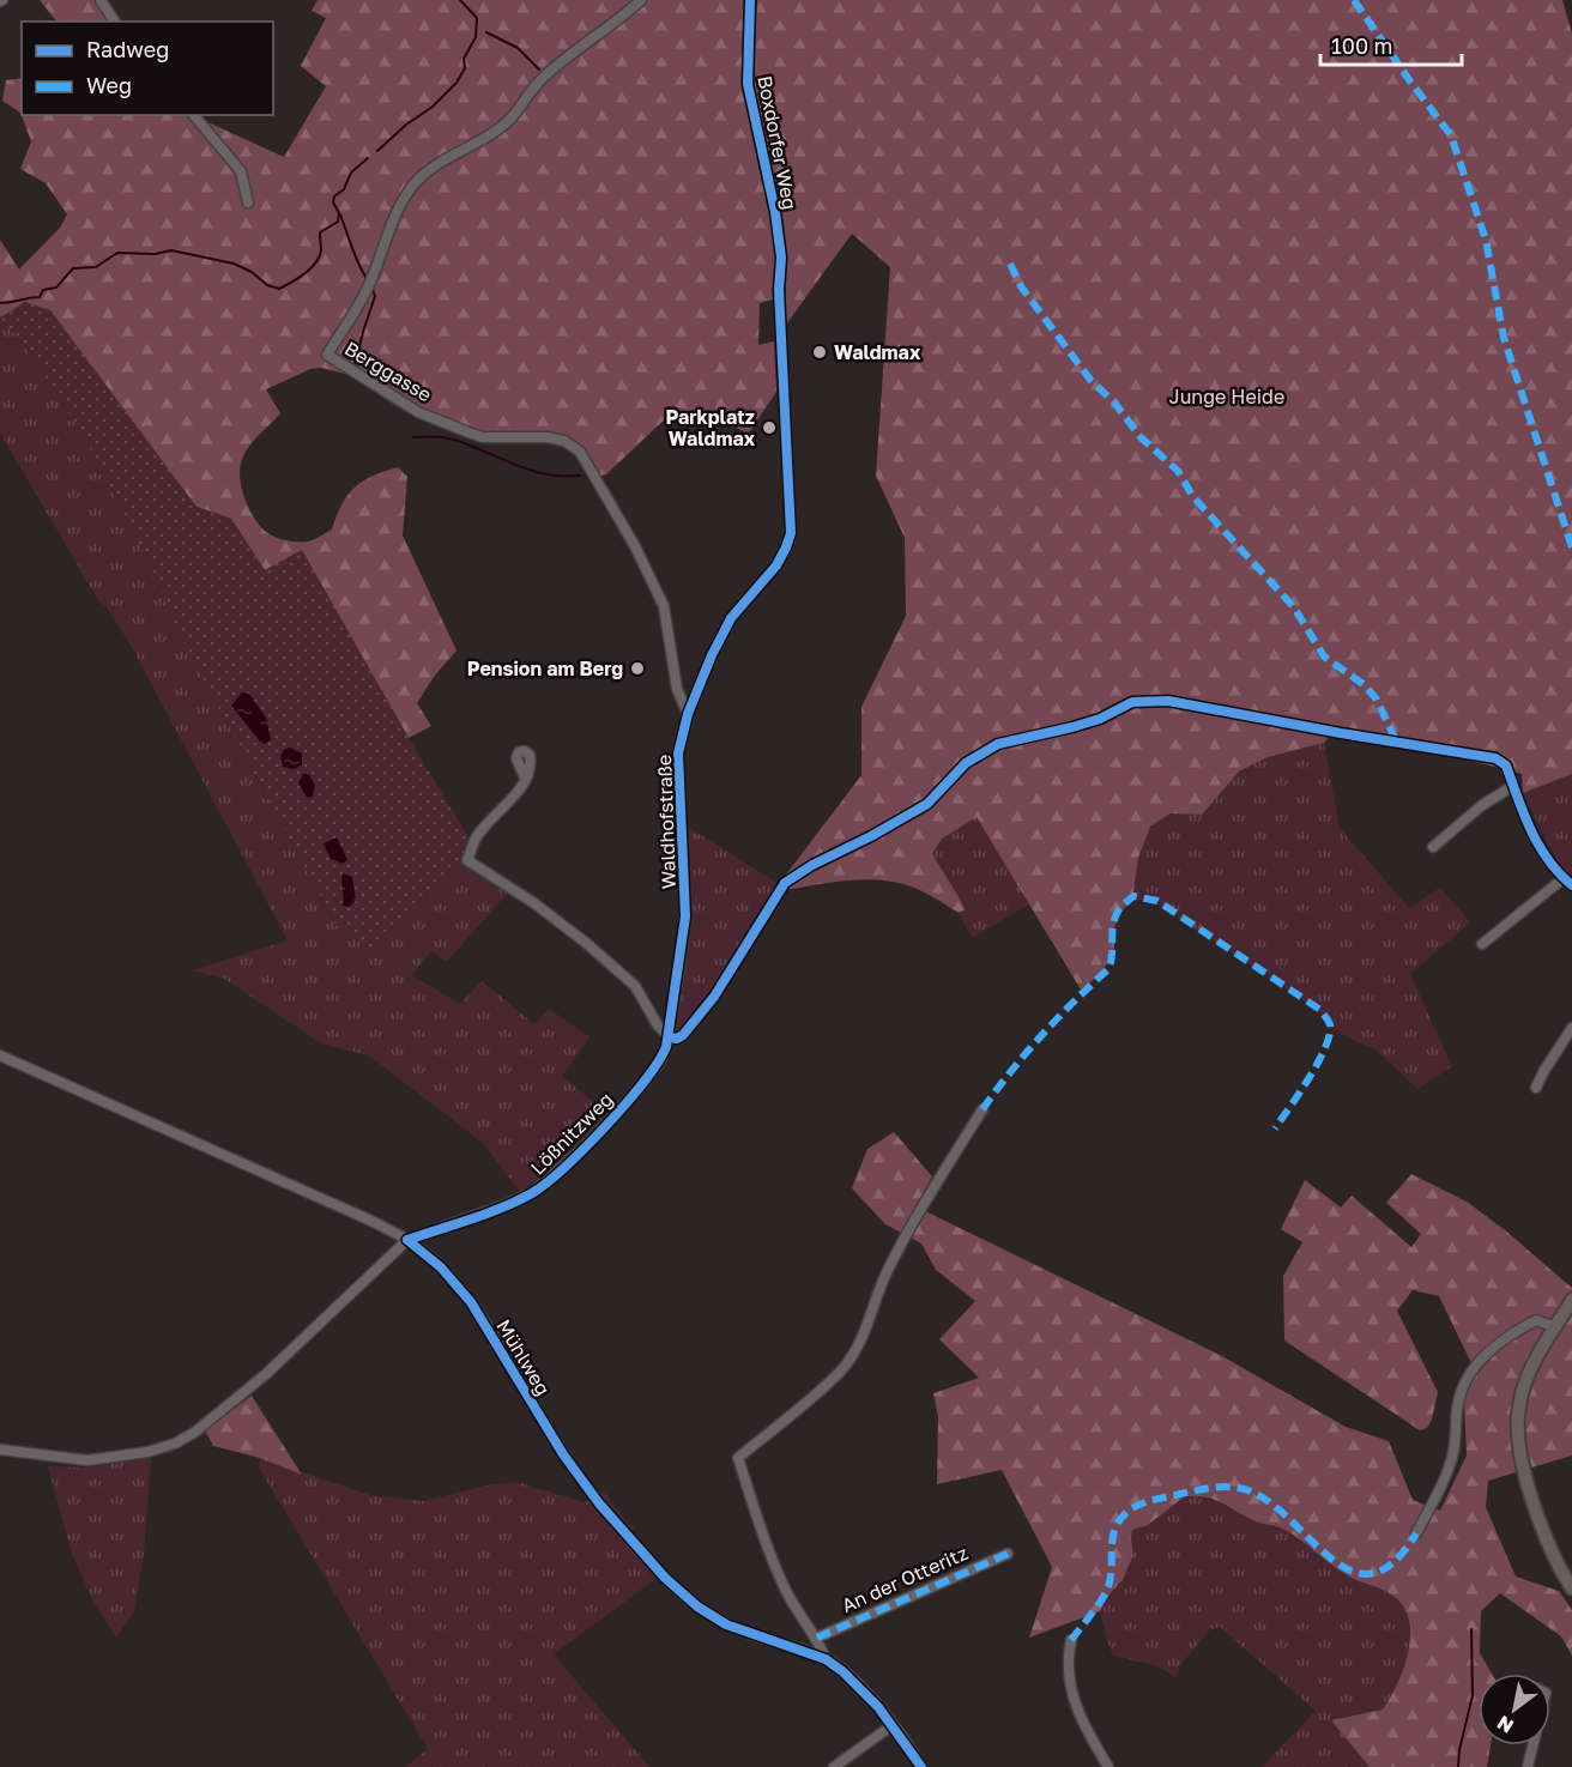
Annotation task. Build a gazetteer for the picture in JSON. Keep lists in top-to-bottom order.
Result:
{
  "streets": {
    "street": [
      "Boxdorfer Weg",
      "Berggasse",
      "Waldhofstraße",
      "Lößnitzweg",
      "Mühlweg",
      "An der Otteritz"
    ]
  },
  "crossings": [
    ["Boxdorfer Weg", "Waldhofstraße"],
    ["Berggasse", "Waldhofstraße"],
    ["Waldhofstraße", "Lößnitzweg"],
    ["Lößnitzweg", "Mühlweg"]
  ],
  "parks": ["Junge Heide"],
  "places": ["Waldmax", "Parkplatz Waldmax", "Pension am Berg"],
  "legend": ["Radweg", "Weg"],
  "scale_bar": "100 m",
  "north": "bottom left"
}
